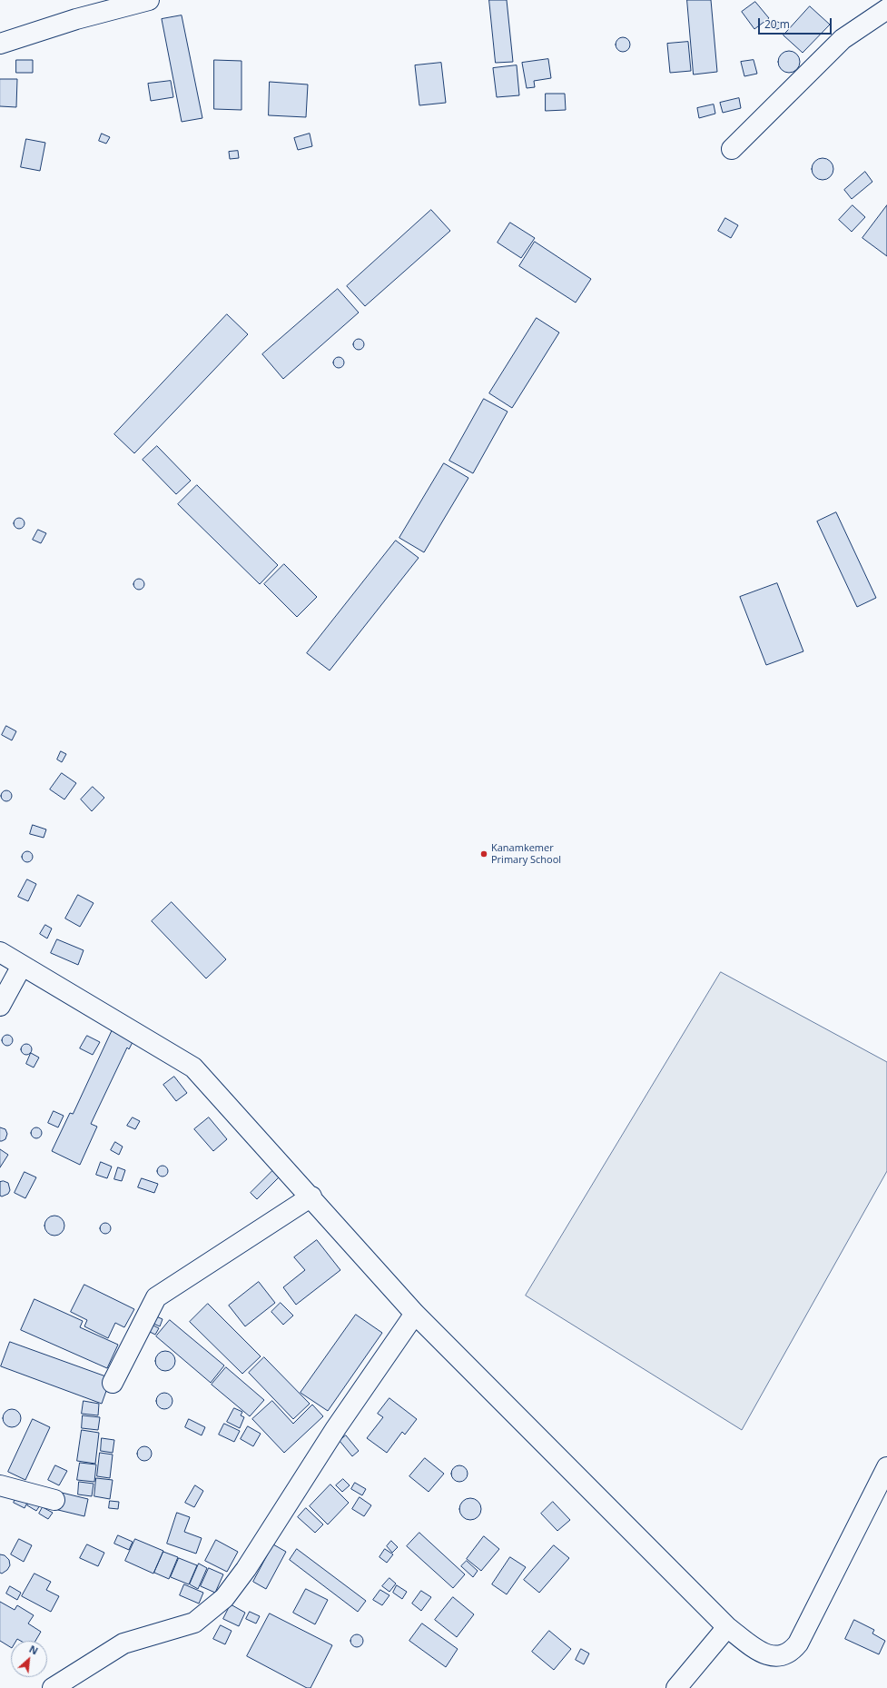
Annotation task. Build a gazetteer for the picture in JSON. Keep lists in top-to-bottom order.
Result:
{
  "places": ["Kanamkemer Primary School"],
  "scale_bar": "20 m",
  "north": "top right"
}
